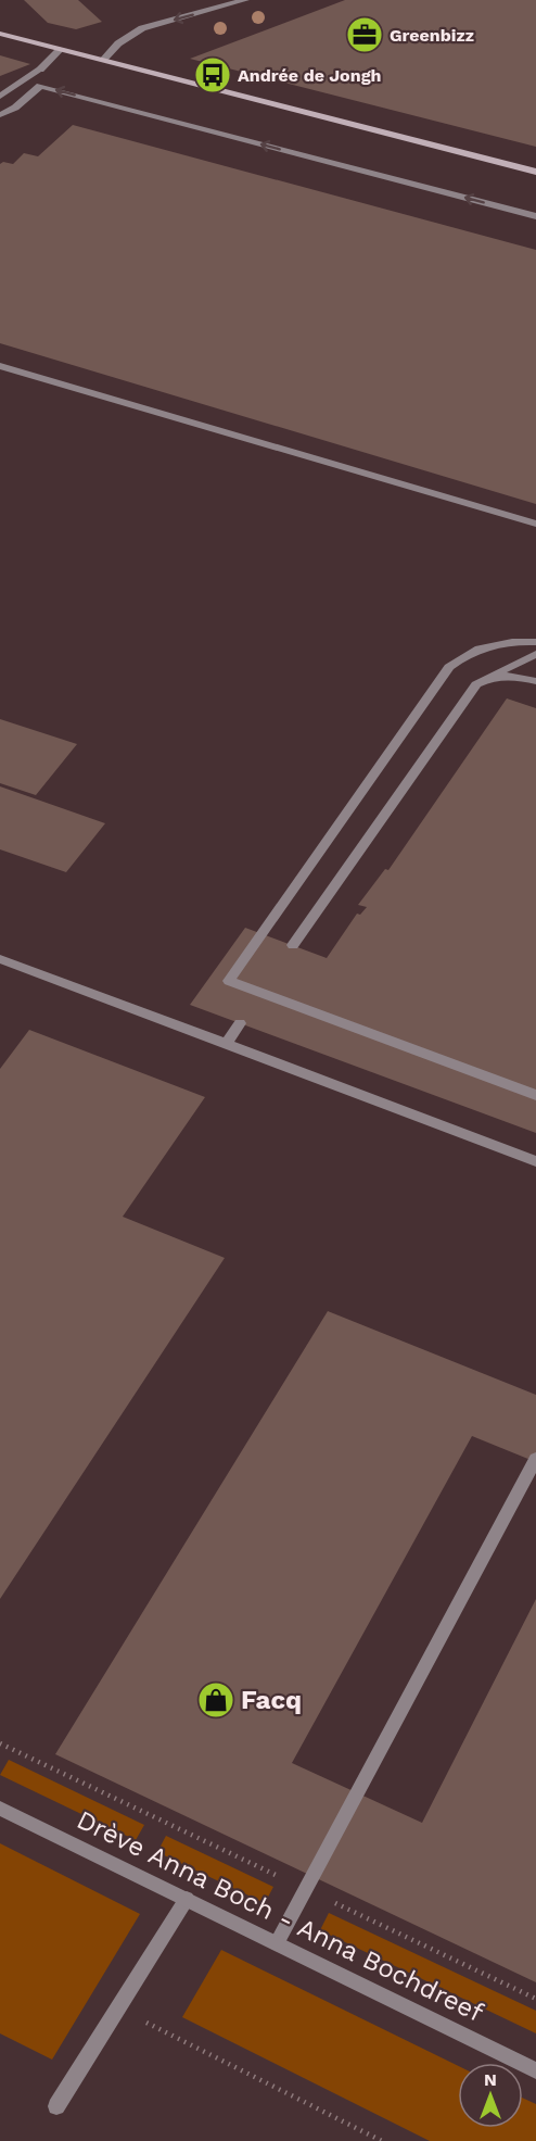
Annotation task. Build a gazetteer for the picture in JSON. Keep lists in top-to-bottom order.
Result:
{
  "streets": {
    "street": ["Drève Anna Boch - Anna Bochdreef"]
  },
  "places": {
    "office": ["Greenbizz"],
    "bus stop": ["Andrée de Jongh"],
    "shop": ["Facq"]
  },
  "north": "top"
}
